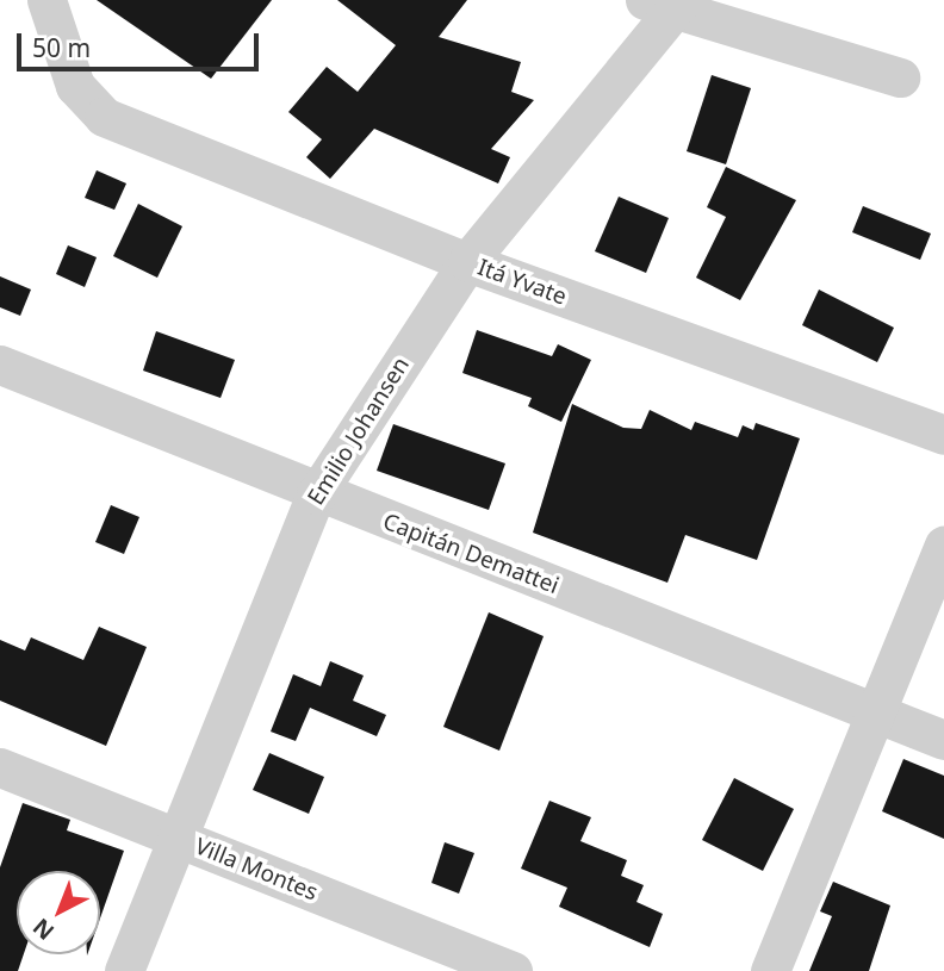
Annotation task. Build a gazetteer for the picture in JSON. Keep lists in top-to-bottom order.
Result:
{
  "streets": {
    "street": [
      "Itá Yvate",
      "Emilio Johansen",
      "Capitán Demattei",
      "Villa Montes"
    ]
  },
  "crossings": [
    ["Itá Yvate", "Emilio Johansen"],
    ["Emilio Johansen", "Capitán Demattei"],
    ["Emilio Johansen", "Villa Montes"]
  ],
  "scale_bar": "50 m",
  "north": "bottom left"
}
